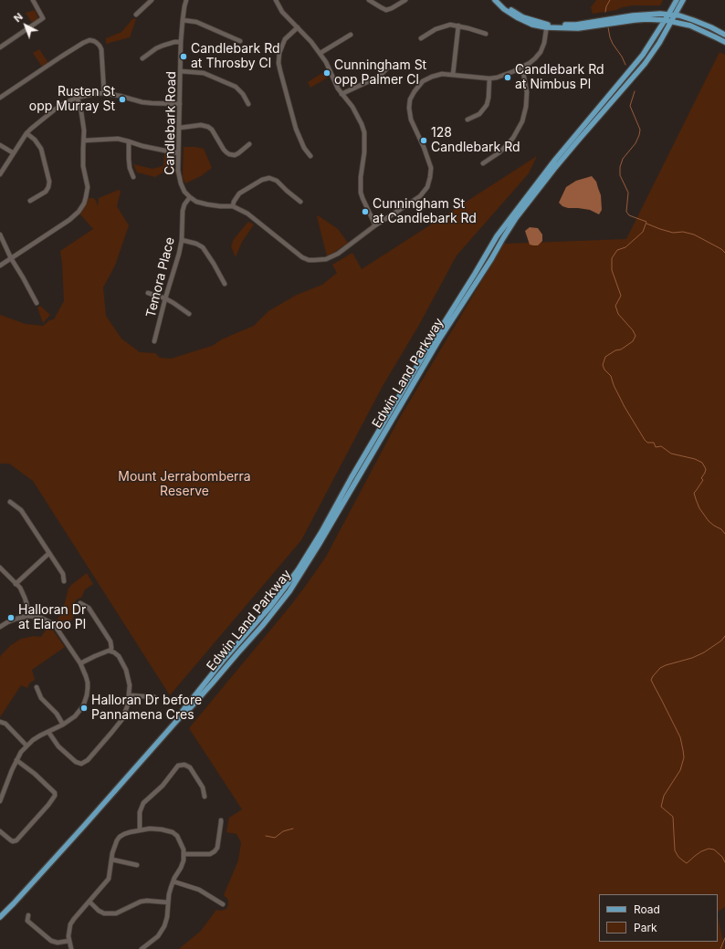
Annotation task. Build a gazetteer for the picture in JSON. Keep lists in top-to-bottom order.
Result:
{
  "streets": {
    "main road": ["Edwin Land Parkway"],
    "street": ["Candlebark Road", "Temora Place"]
  },
  "crossings": [
    ["Candlebark Road", "Temora Place"]
  ],
  "parks": ["Mount Jerrabomberra Reserve"],
  "places": [
    "Candlebark Rd at Throsby Cl",
    "Cunningham St opp Palmer Cl",
    "Candlebark Rd at Nimbus Pl",
    "Rusten St opp Murray St",
    "128 Candlebark Rd",
    "Cunningham St at Candlebark Rd",
    "Halloran Dr at Elaroo Pl",
    "Halloran Dr before Pannamena Cres"
  ],
  "legend": ["Road", "Park"],
  "north": "top left"
}
